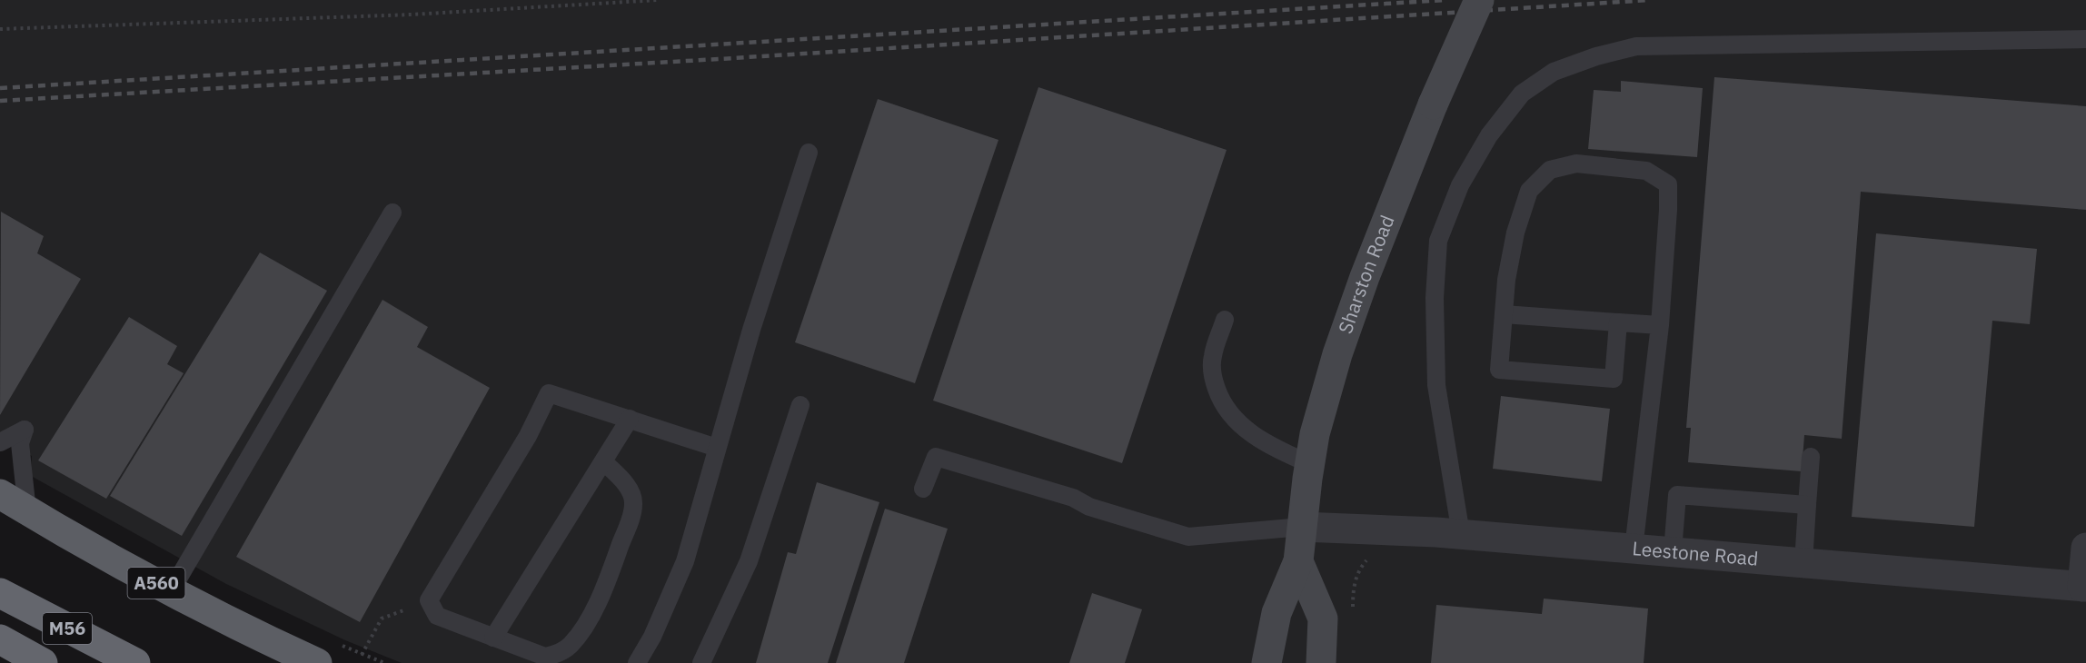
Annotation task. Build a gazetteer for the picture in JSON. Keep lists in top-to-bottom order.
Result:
{
  "streets": {
    "highway": ["A560", "M56"],
    "main road": ["Sharston Road"],
    "street": ["Leestone Road"]
  },
  "crossings": [
    ["Sharston Road", "Leestone Road"]
  ]
}
